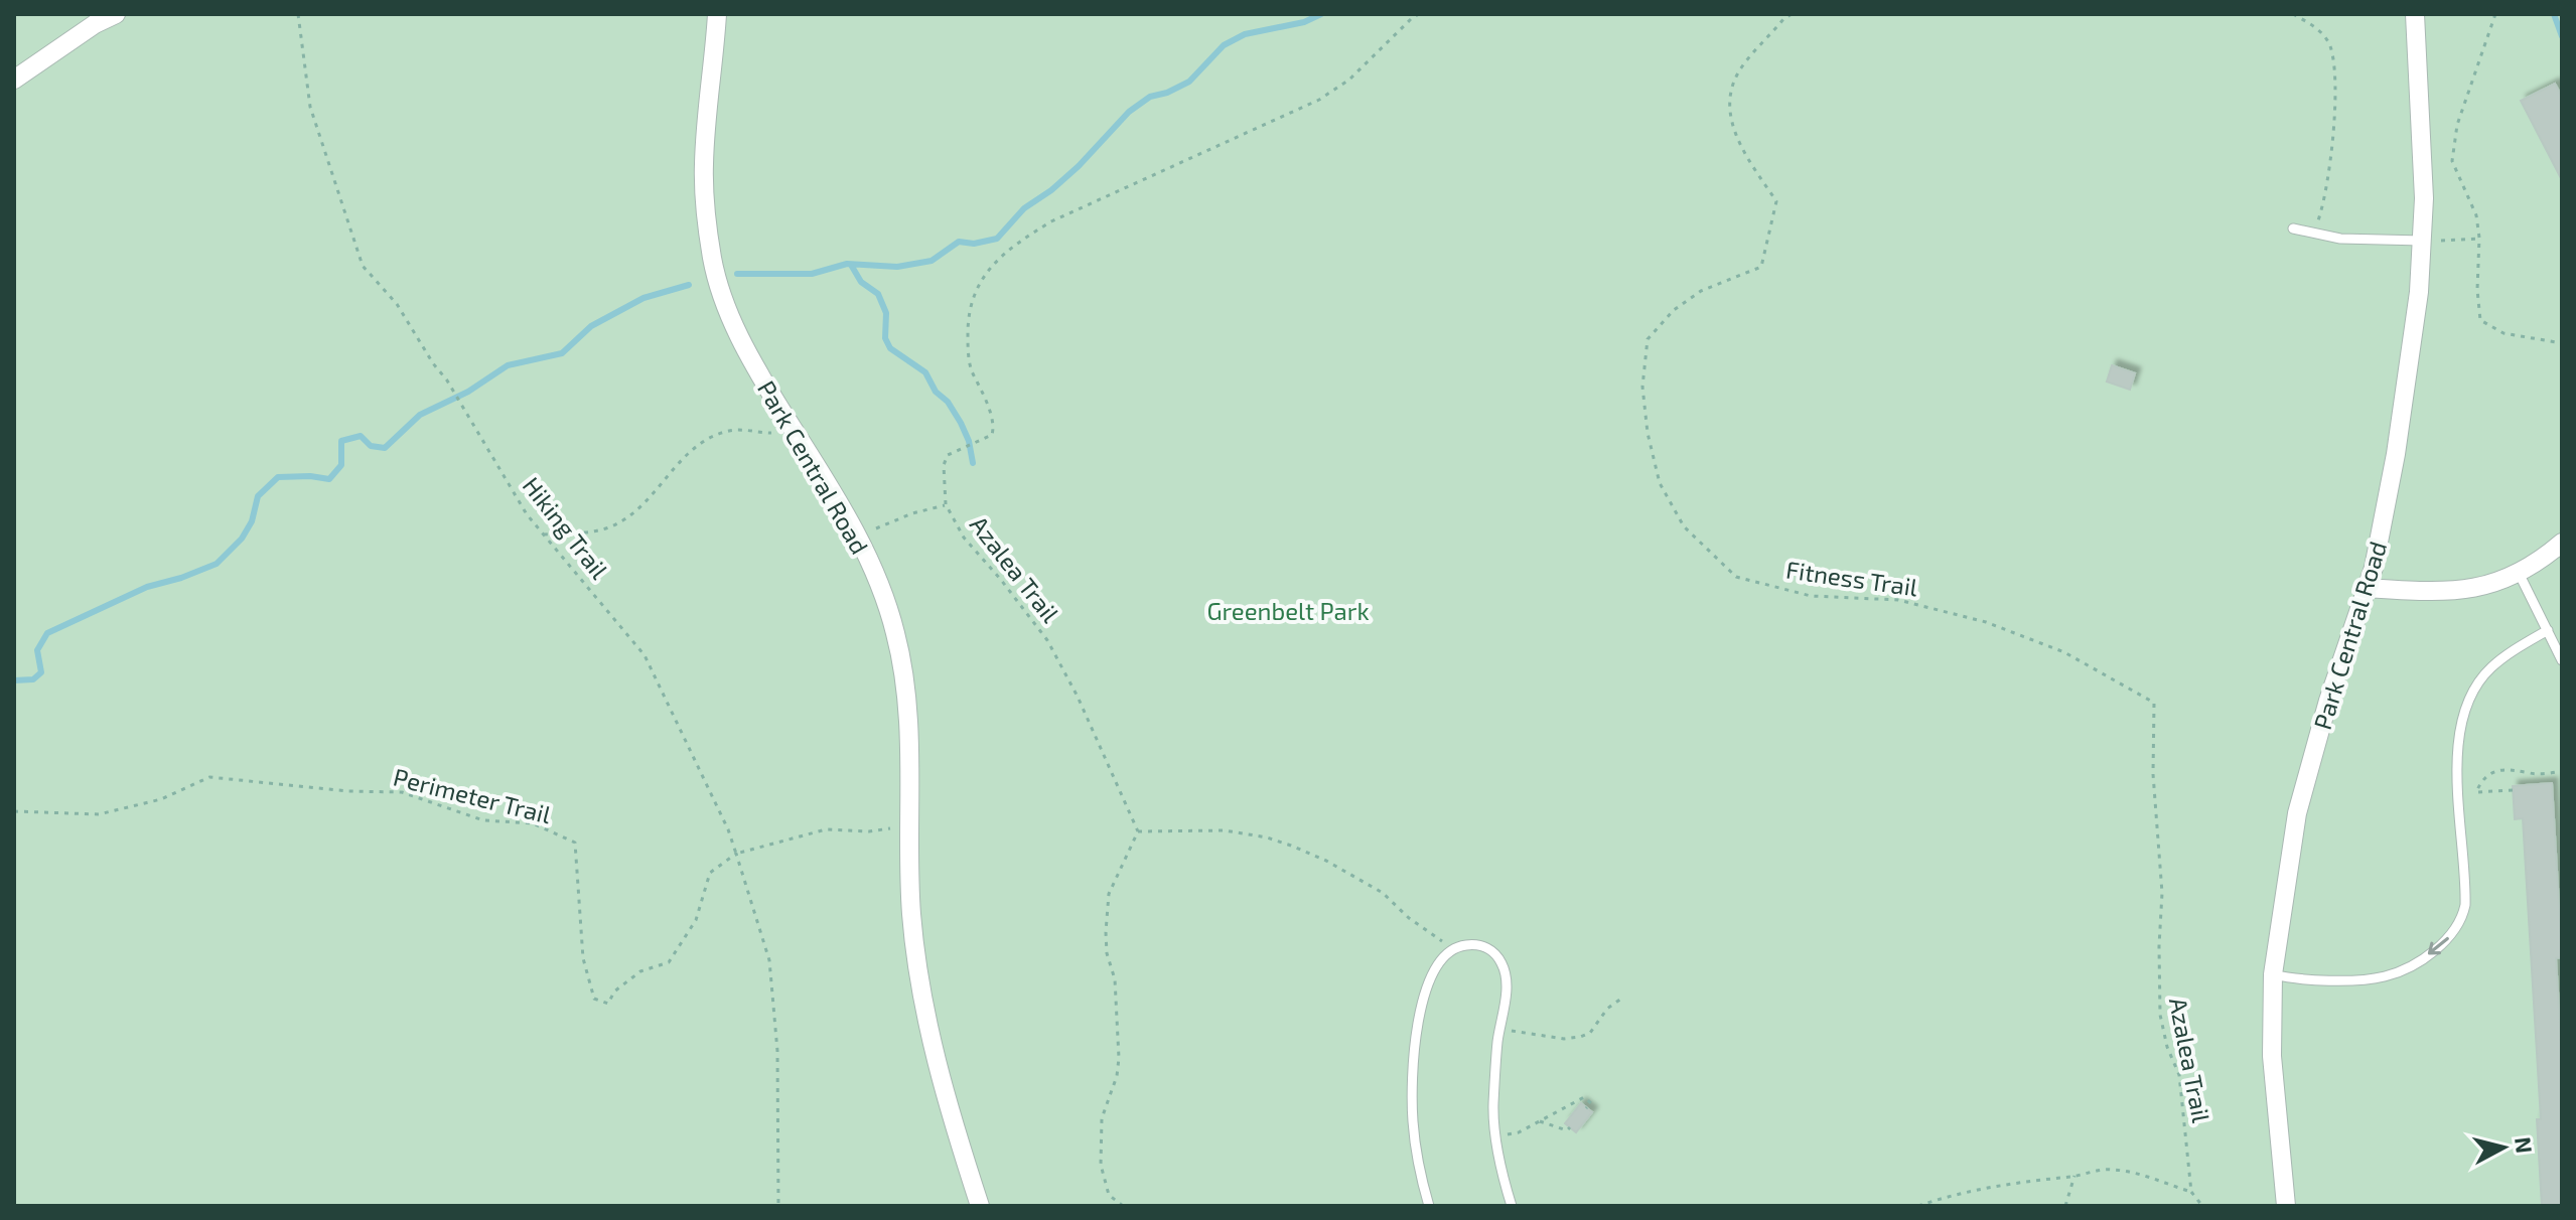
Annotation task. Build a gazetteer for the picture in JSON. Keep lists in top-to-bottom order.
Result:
{
  "streets": {
    "street": ["Park Central Road"],
    "path": [
      "Hiking Trail",
      "Azalea Trail",
      "Fitness Trail",
      "Perimeter Trail"
    ]
  },
  "crossings": [
    ["Hiking Trail", "Perimeter Trail"],
    ["Azalea Trail", "Fitness Trail"]
  ],
  "parks": ["Greenbelt Park"],
  "north": "right"
}
